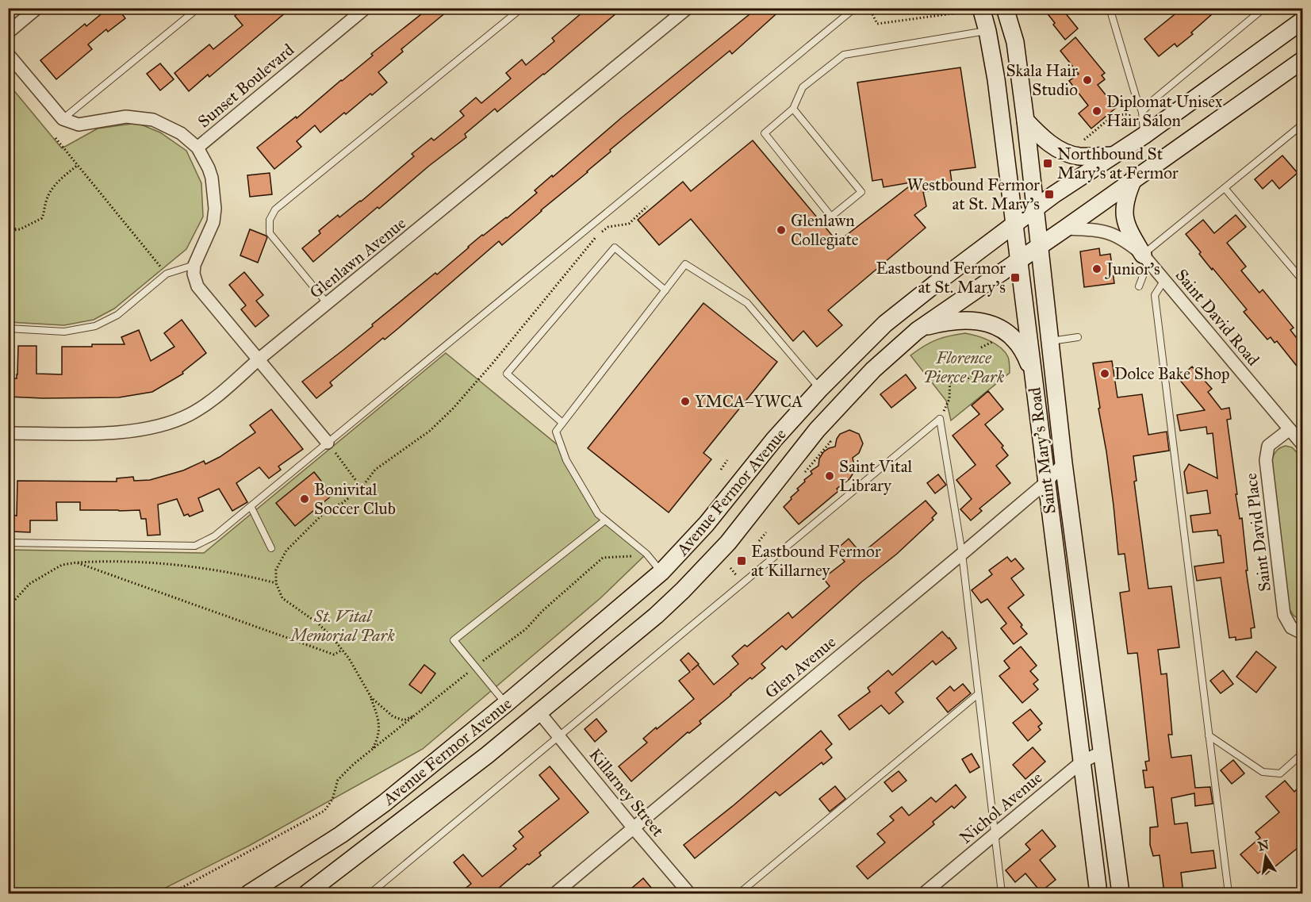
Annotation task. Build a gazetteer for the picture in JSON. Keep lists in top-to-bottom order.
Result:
{
  "streets": {
    "main road": ["Saint Mary's Road", "Avenue Fermor Avenue"],
    "street": [
      "Sunset Boulevard",
      "Glenlawn Avenue",
      "Saint David Road",
      "Saint David Place",
      "Glen Avenue",
      "Killarney Street",
      "Nichol Avenue"
    ]
  },
  "crossings": [
    ["Saint David Road", "Avenue Fermor Avenue"],
    ["Saint David Road", "Saint David Place"],
    ["Saint Mary's Road", "Avenue Fermor Avenue"],
    ["Saint Mary's Road", "Glen Avenue"],
    ["Saint Mary's Road", "Nichol Avenue"],
    ["Avenue Fermor Avenue", "Killarney Street"],
    ["Glen Avenue", "Killarney Street"]
  ],
  "parks": ["Florence Pierce Park", "St. Vital Memorial Park"],
  "places": {
    "other": [
      "Skala Hair Studio",
      "Diplomat Unisex Hair Salon",
      "Glenlawn Collegiate",
      "Junior's",
      "Dolce Bake Shop",
      "YMCA–YWCA",
      "Saint Vital Library",
      "Bonivital Soccer Club"
    ],
    "transit": [
      "Northbound St Mary's at Fermor",
      "Westbound Fermor at St. Mary's",
      "Eastbound Fermor at St. Mary's",
      "Eastbound Fermor at Killarney"
    ]
  },
  "north": "top"
}
